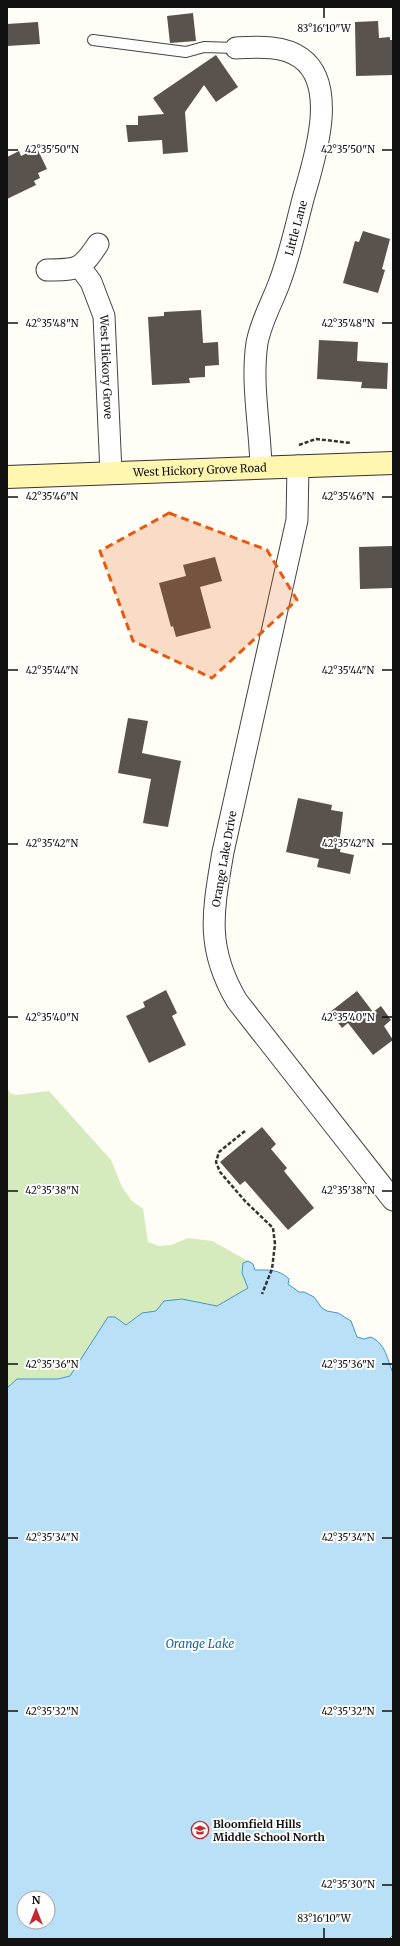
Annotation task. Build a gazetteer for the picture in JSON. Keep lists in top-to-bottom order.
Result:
{
  "streets": {
    "street": [
      "Little Lane",
      "West Hickory Grove",
      "West Hickory Grove Road",
      "Orange Lake Drive"
    ]
  },
  "crossings": [
    ["Little Lane", "West Hickory Grove Road"],
    ["West Hickory Grove", "West Hickory Grove Road"],
    ["West Hickory Grove Road", "Orange Lake Drive"]
  ],
  "water": ["Orange Lake"],
  "places": {
    "school or university": ["Bloomfield Hills Middle School North"]
  },
  "north": "top",
  "coordinates": [
    "83°16'10\"W",
    "42°35'50\"N",
    "42°35'48\"N",
    "42°35'46\"N",
    "42°35'44\"N",
    "42°35'42\"N",
    "42°35'40\"N",
    "42°35'38\"N",
    "42°35'36\"N",
    "42°35'34\"N",
    "42°35'32\"N",
    "42°35'30\"N"
  ]
}
